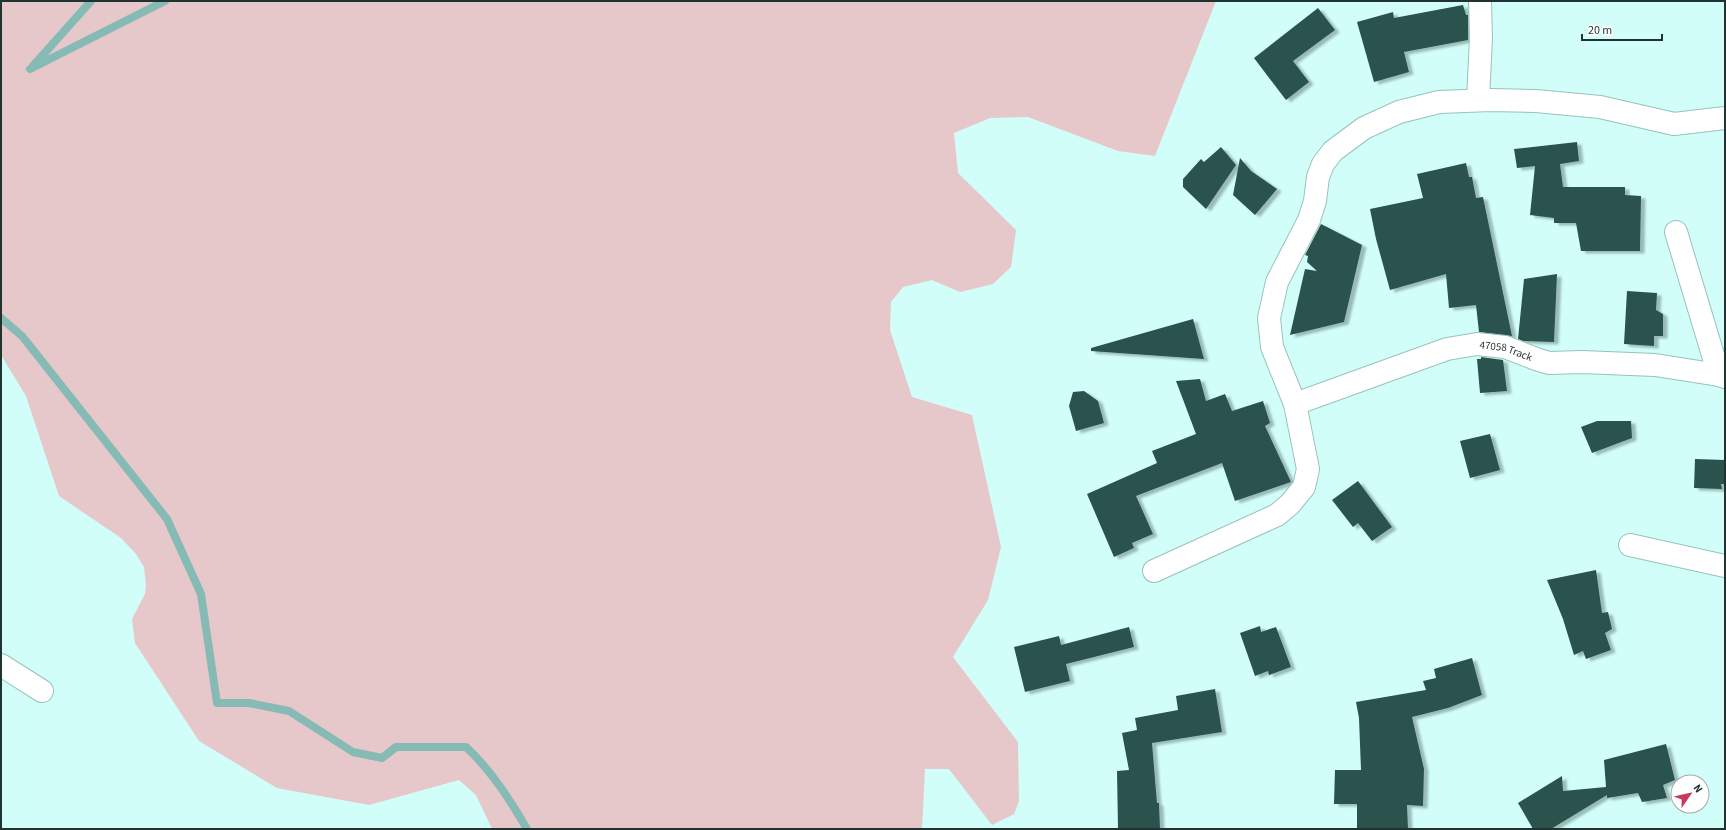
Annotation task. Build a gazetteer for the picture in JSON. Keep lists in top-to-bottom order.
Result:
{
  "streets": {
    "street": ["47058 Track"]
  },
  "scale_bar": "20 m",
  "north": "top right"
}
